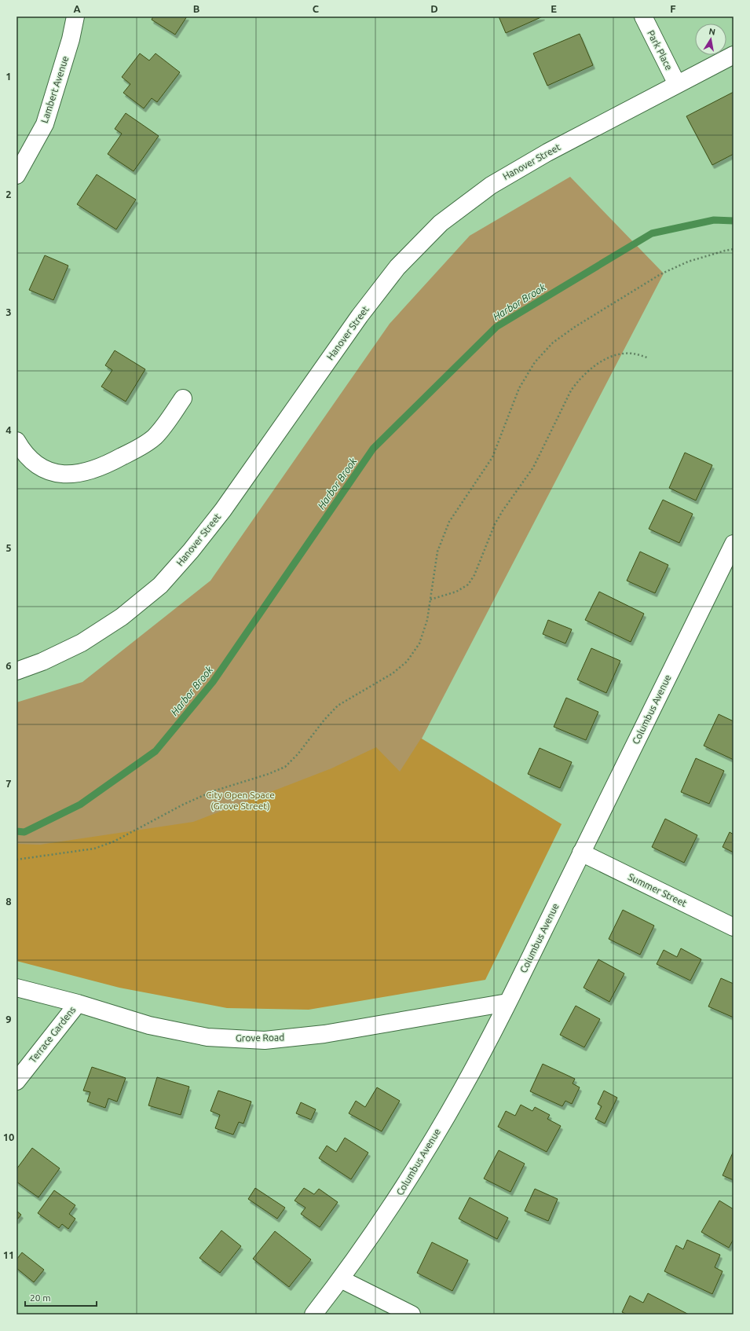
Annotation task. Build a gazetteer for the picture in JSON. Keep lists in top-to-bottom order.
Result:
{
  "streets": {
    "street": [
      "Park Place",
      "Lambert Avenue",
      "Hanover Street",
      "Columbus Avenue",
      "Summer Street",
      "Terrace Gardens",
      "Grove Road"
    ]
  },
  "crossings": [
    ["Park Place", "Hanover Street"],
    ["Columbus Avenue", "Summer Street"],
    ["Columbus Avenue", "Grove Road"],
    ["Terrace Gardens", "Grove Road"]
  ],
  "water": ["Harbor Brook"],
  "parks": ["City Open Space (Grove Street)"],
  "scale_bar": "20 m",
  "north": "top",
  "grid": {
    "columns": [
      "A",
      "B",
      "C",
      "D",
      "E",
      "F"
    ],
    "rows": [
      "1",
      "2",
      "3",
      "4",
      "5",
      "6",
      "7",
      "8",
      "9",
      "10",
      "11"
    ]
  }
}
